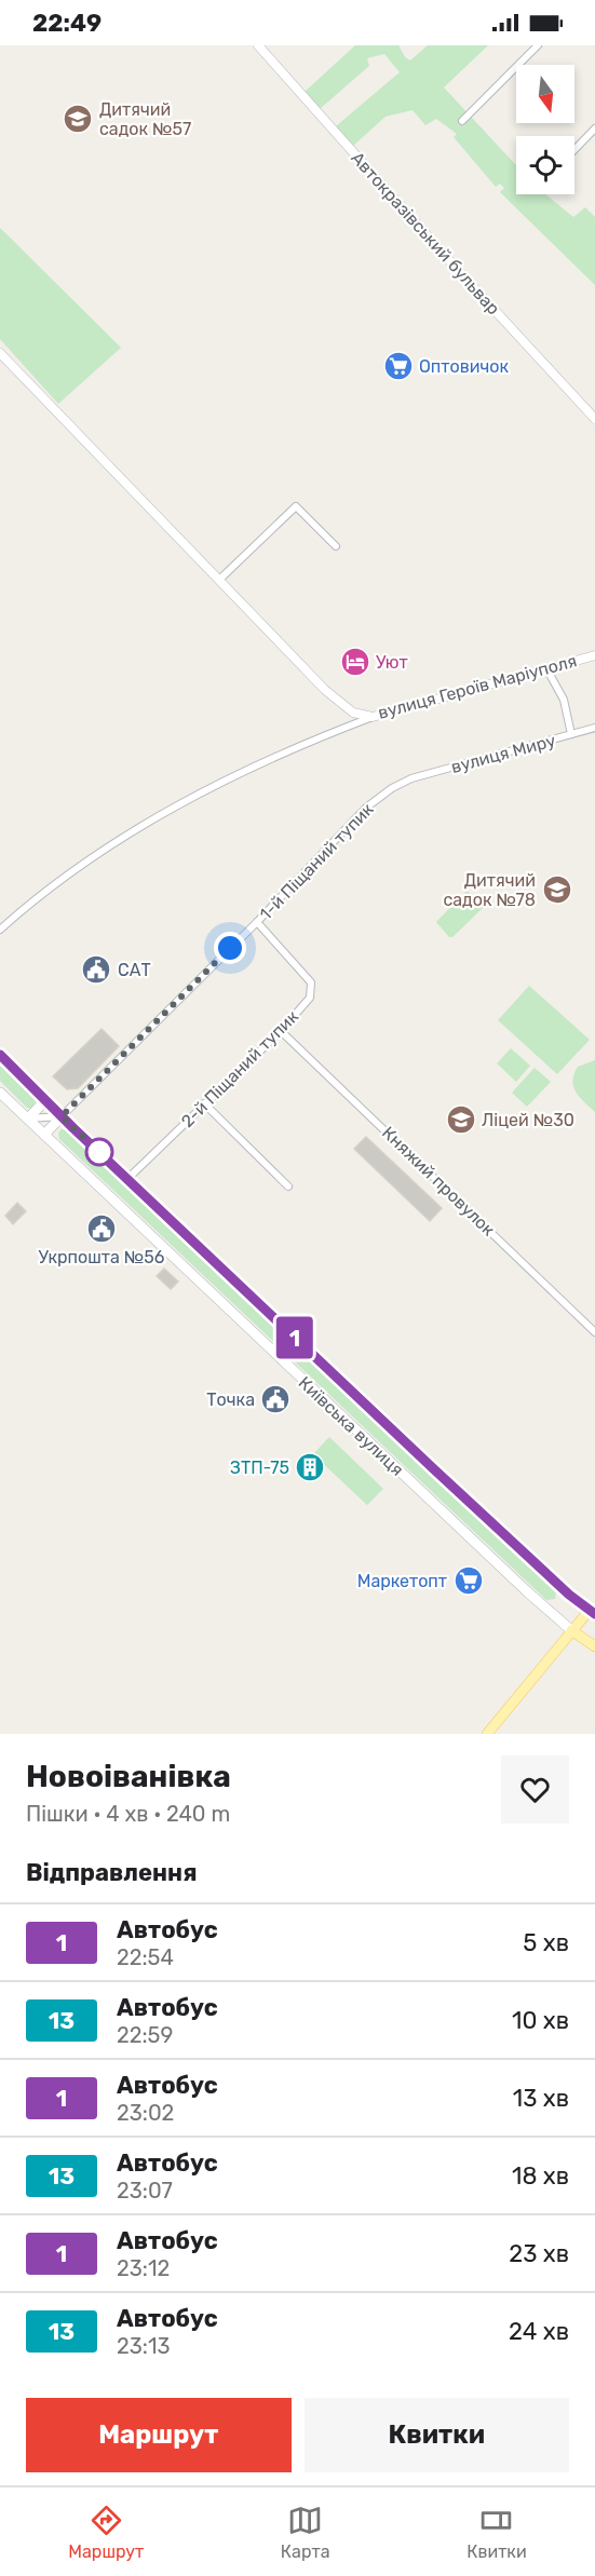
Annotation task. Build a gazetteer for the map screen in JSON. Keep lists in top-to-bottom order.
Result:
{
  "streets": {
    "main road": ["Київська вулиця"],
    "street": [
      "Автокразівський бульвар",
      "вулиця Героїв Маріуполя",
      "вулиця Миру",
      "1-й Піщаний тупик",
      "2-й Піщаний тупик",
      "Княжий провулок"
    ]
  },
  "crossings": [
    ["вулиця Миру", "1-й Піщаний тупик"],
    ["1-й Піщаний тупик", "2-й Піщаний тупик"],
    ["1-й Піщаний тупик", "Київська вулиця"],
    ["2-й Піщаний тупик", "Княжий провулок"],
    ["2-й Піщаний тупик", "Київська вулиця"]
  ],
  "places": {
    "school or university": ["Дитячий садок №57", "Дитячий садок №78", "Ліцей №30"],
    "supermarket": ["Оптовичок", "Маркетопт"],
    "hotel": ["Уют"],
    "public building": ["САТ", "Укрпошта №56", "Точка"],
    "building": ["ЗТП-75"]
  },
  "lines": ["bus line 1"],
  "north": "bottom",
  "page": {
    "status": "22:49",
    "on_map": "1",
    "heading": [
      ["Новоіванівка", "Пішки · 4 хв · 240 m"],
      "Відправлення"
    ],
    "list": [
      {
        "mark": "1",
        "name": "Автобус",
        "note": "22:54",
        "value": "5 хв"
      },
      {
        "mark": "13",
        "name": "Автобус",
        "note": "22:59",
        "value": "10 хв"
      },
      {
        "mark": "1",
        "name": "Автобус",
        "note": "23:02",
        "value": "13 хв"
      },
      {
        "mark": "13",
        "name": "Автобус",
        "note": "23:07",
        "value": "18 хв"
      },
      {
        "mark": "1",
        "name": "Автобус",
        "note": "23:12",
        "value": "23 хв"
      },
      {
        "mark": "13",
        "name": "Автобус",
        "note": "23:13",
        "value": "24 хв"
      }
    ],
    "buttons": ["Маршрут", "Квитки"],
    "tabs": ["Маршрут", "Карта", "Квитки"]
  }
}
